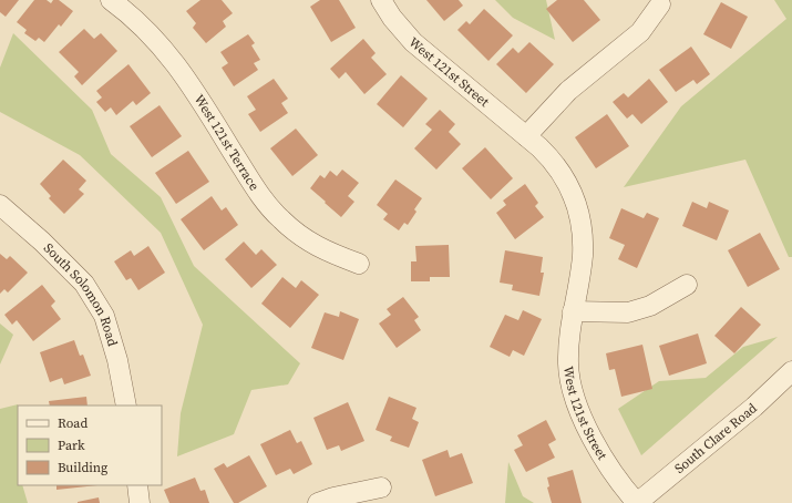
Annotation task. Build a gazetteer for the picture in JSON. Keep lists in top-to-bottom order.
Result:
{
  "streets": {
    "street": [
      "West 121st Street",
      "West 121st Terrace",
      "South Solomon Road",
      "South Clare Road"
    ]
  },
  "crossings": [
    ["West 121st Street", "South Clare Road"]
  ],
  "legend": ["Road", "Park", "Building"]
}
